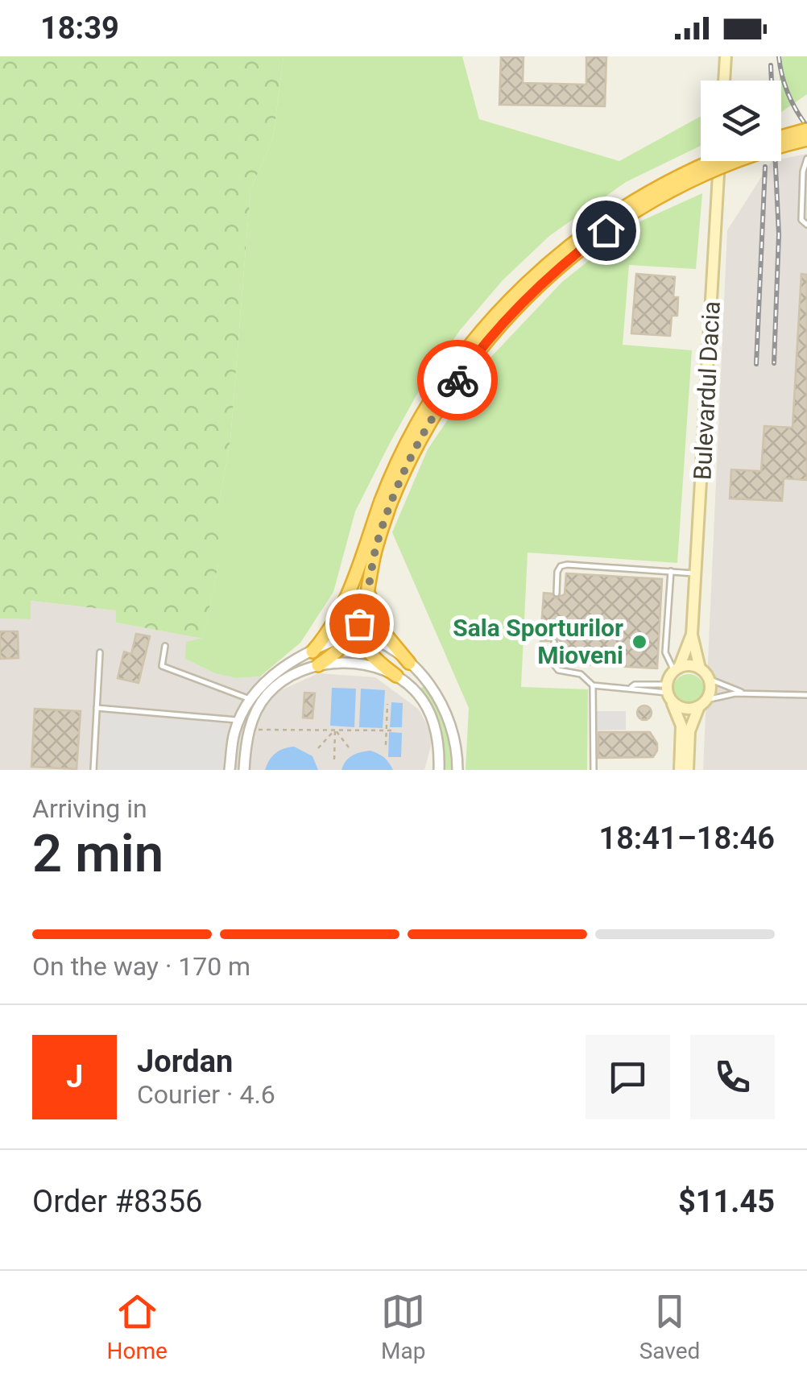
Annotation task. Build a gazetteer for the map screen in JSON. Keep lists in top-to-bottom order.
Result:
{
  "streets": {
    "main road": ["Bulevardul Dacia"]
  },
  "places": ["Sala Sporturilor Mioveni"],
  "page": {
    "status": "18:39",
    "heading": ["2 min", "Arriving in", "18:41–18:46"],
    "panel": [
      "Jordan",
      "Courier · 4.6",
      "Order #8356",
      "$11.45"
    ],
    "bar": "On the way · 170 m",
    "round": "J",
    "tabs": ["Home", "Map", "Saved"]
  }
}
